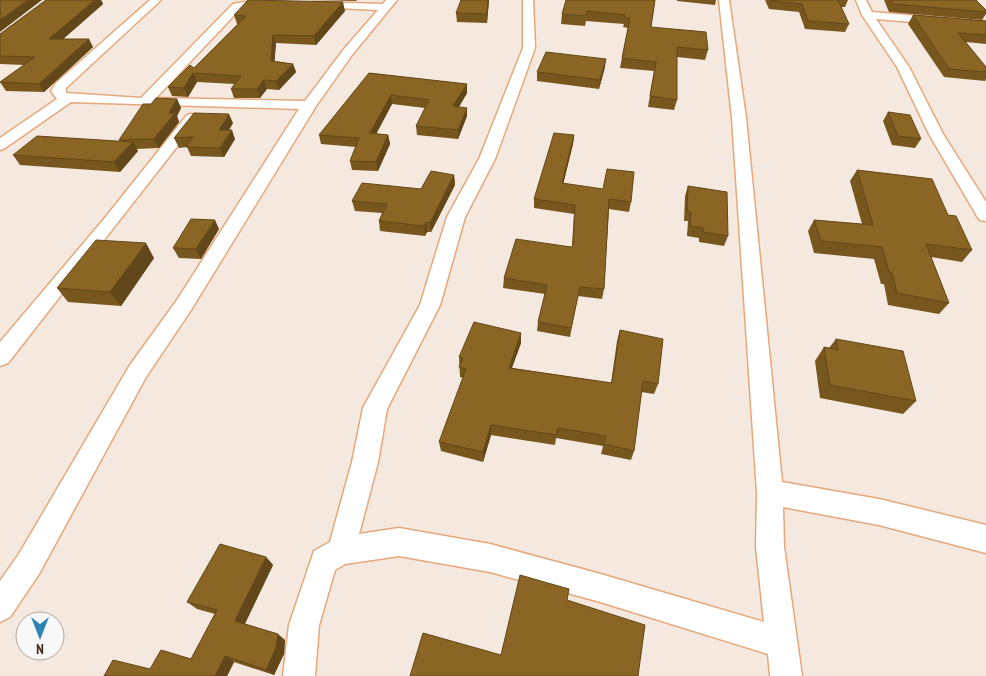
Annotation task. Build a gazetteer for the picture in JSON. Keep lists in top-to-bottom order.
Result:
{
  "north": "bottom"
}
